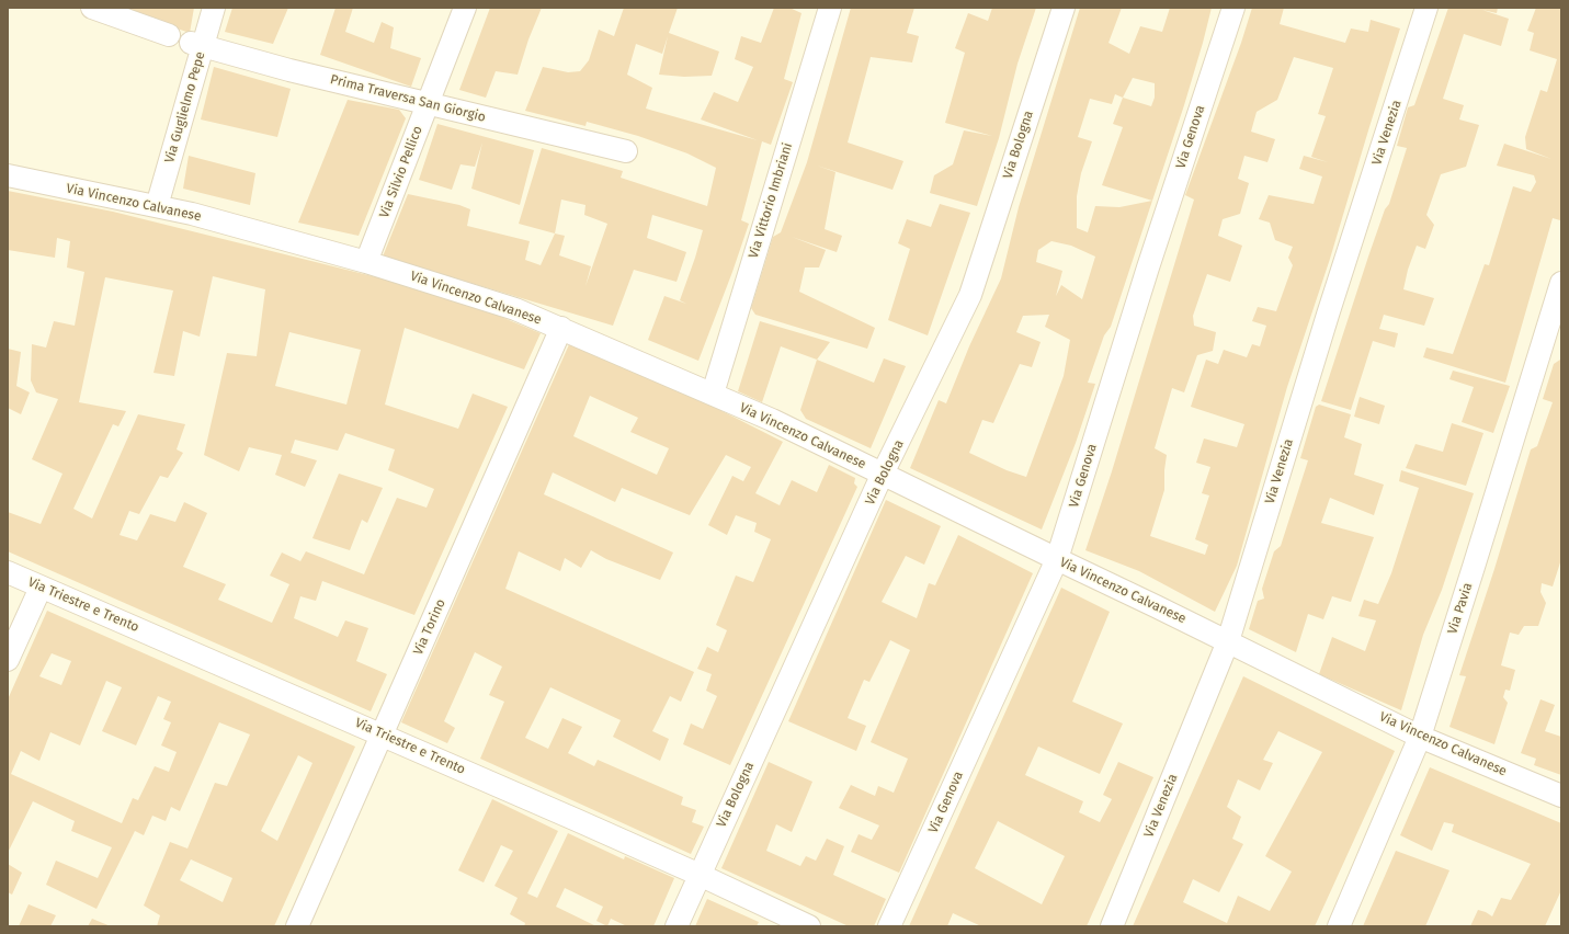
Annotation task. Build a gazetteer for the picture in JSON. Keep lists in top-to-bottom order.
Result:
{
  "streets": {
    "street": [
      "Prima Traversa San Giorgio",
      "Via Guglielmo Pepe",
      "Via Venezia",
      "Via Genova",
      "Via Bologna",
      "Via Silvio Pellico",
      "Via Vittorio Imbriani",
      "Via Vincenzo Calvanese",
      "Via Triestre e Trento",
      "Via Pavia",
      "Via Torino"
    ]
  },
  "crossings": [
    ["Prima Traversa San Giorgio", "Via Guglielmo Pepe"],
    ["Prima Traversa San Giorgio", "Via Silvio Pellico"],
    ["Via Guglielmo Pepe", "Via Vincenzo Calvanese"],
    ["Via Venezia", "Via Vincenzo Calvanese"],
    ["Via Genova", "Via Vincenzo Calvanese"],
    ["Via Bologna", "Via Vincenzo Calvanese"],
    ["Via Bologna", "Via Triestre e Trento"],
    ["Via Silvio Pellico", "Via Vincenzo Calvanese"],
    ["Via Vittorio Imbriani", "Via Vincenzo Calvanese"],
    ["Via Vincenzo Calvanese", "Via Pavia"],
    ["Via Vincenzo Calvanese", "Via Torino"],
    ["Via Triestre e Trento", "Via Torino"]
  ]
}
